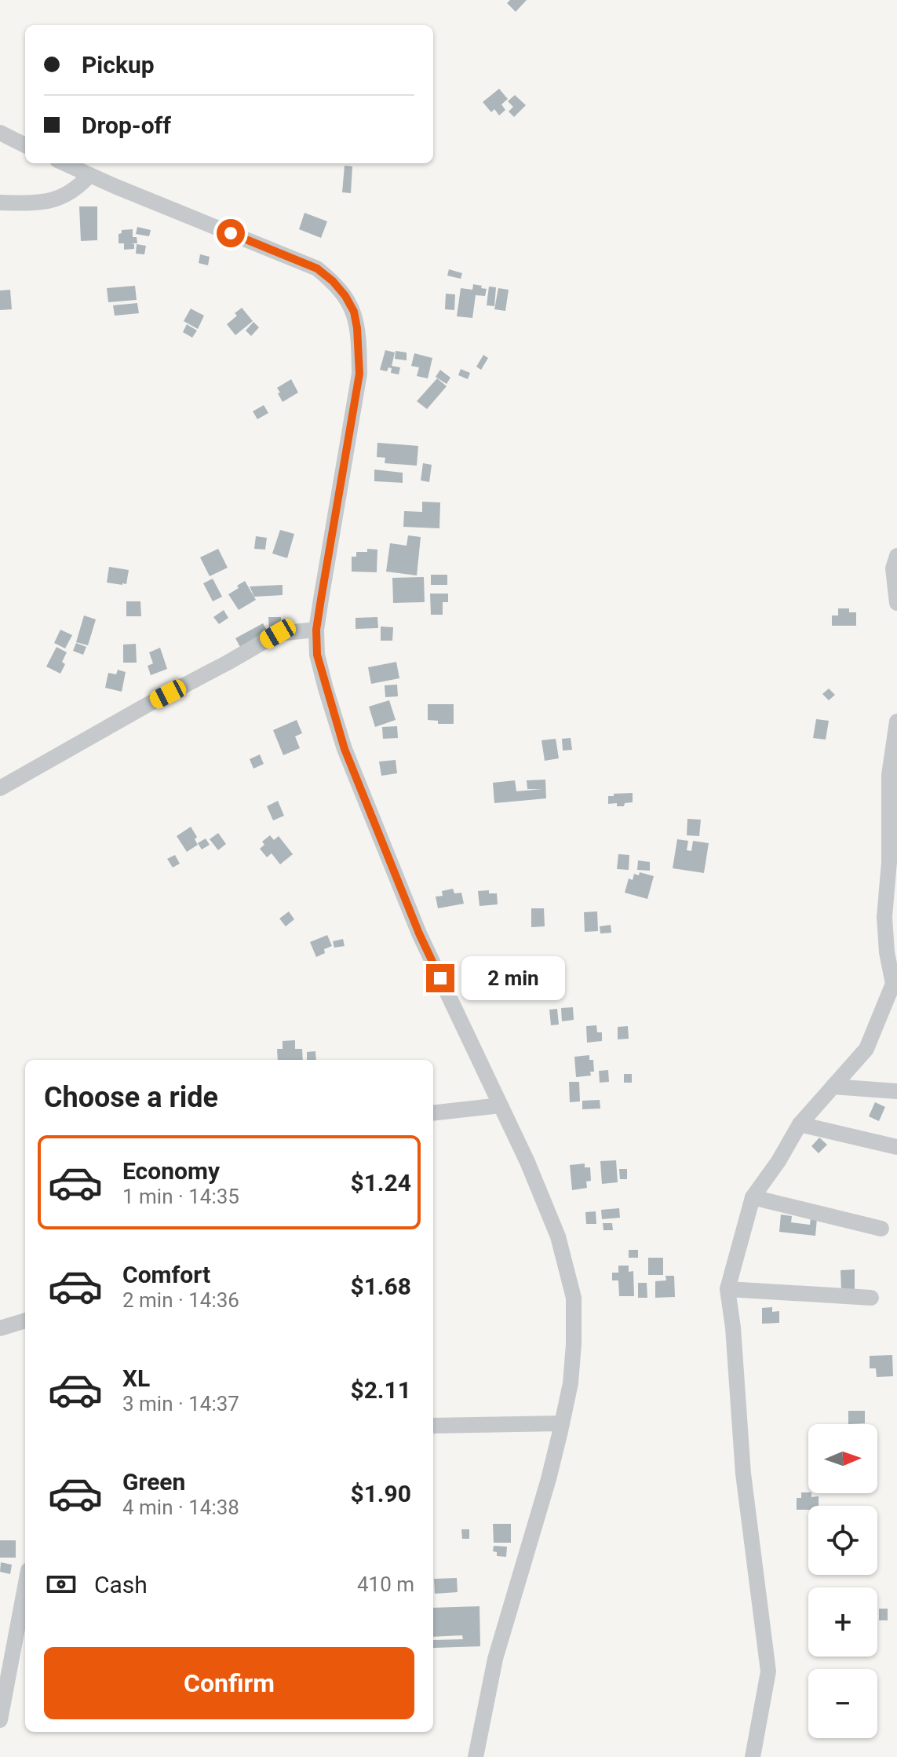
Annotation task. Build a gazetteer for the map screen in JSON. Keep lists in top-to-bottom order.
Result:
{
  "north": "right",
  "page": {
    "banner": ["Pickup", "Drop-off"],
    "bubble": "2 min",
    "heading": "Choose a ride",
    "list": [
      {
        "name": "Economy",
        "note": "1 min · 14:35",
        "value": "$1.24"
      },
      {
        "name": "Comfort",
        "note": "2 min · 14:36",
        "value": "$1.68"
      },
      {
        "name": "XL",
        "note": "3 min · 14:37",
        "value": "$2.11"
      },
      {
        "name": "Green",
        "note": "4 min · 14:38",
        "value": "$1.90"
      }
    ],
    "map_buttons": ["+", "−"],
    "pay": ["Cash", "410 m"],
    "buttons": "Confirm"
  }
}
